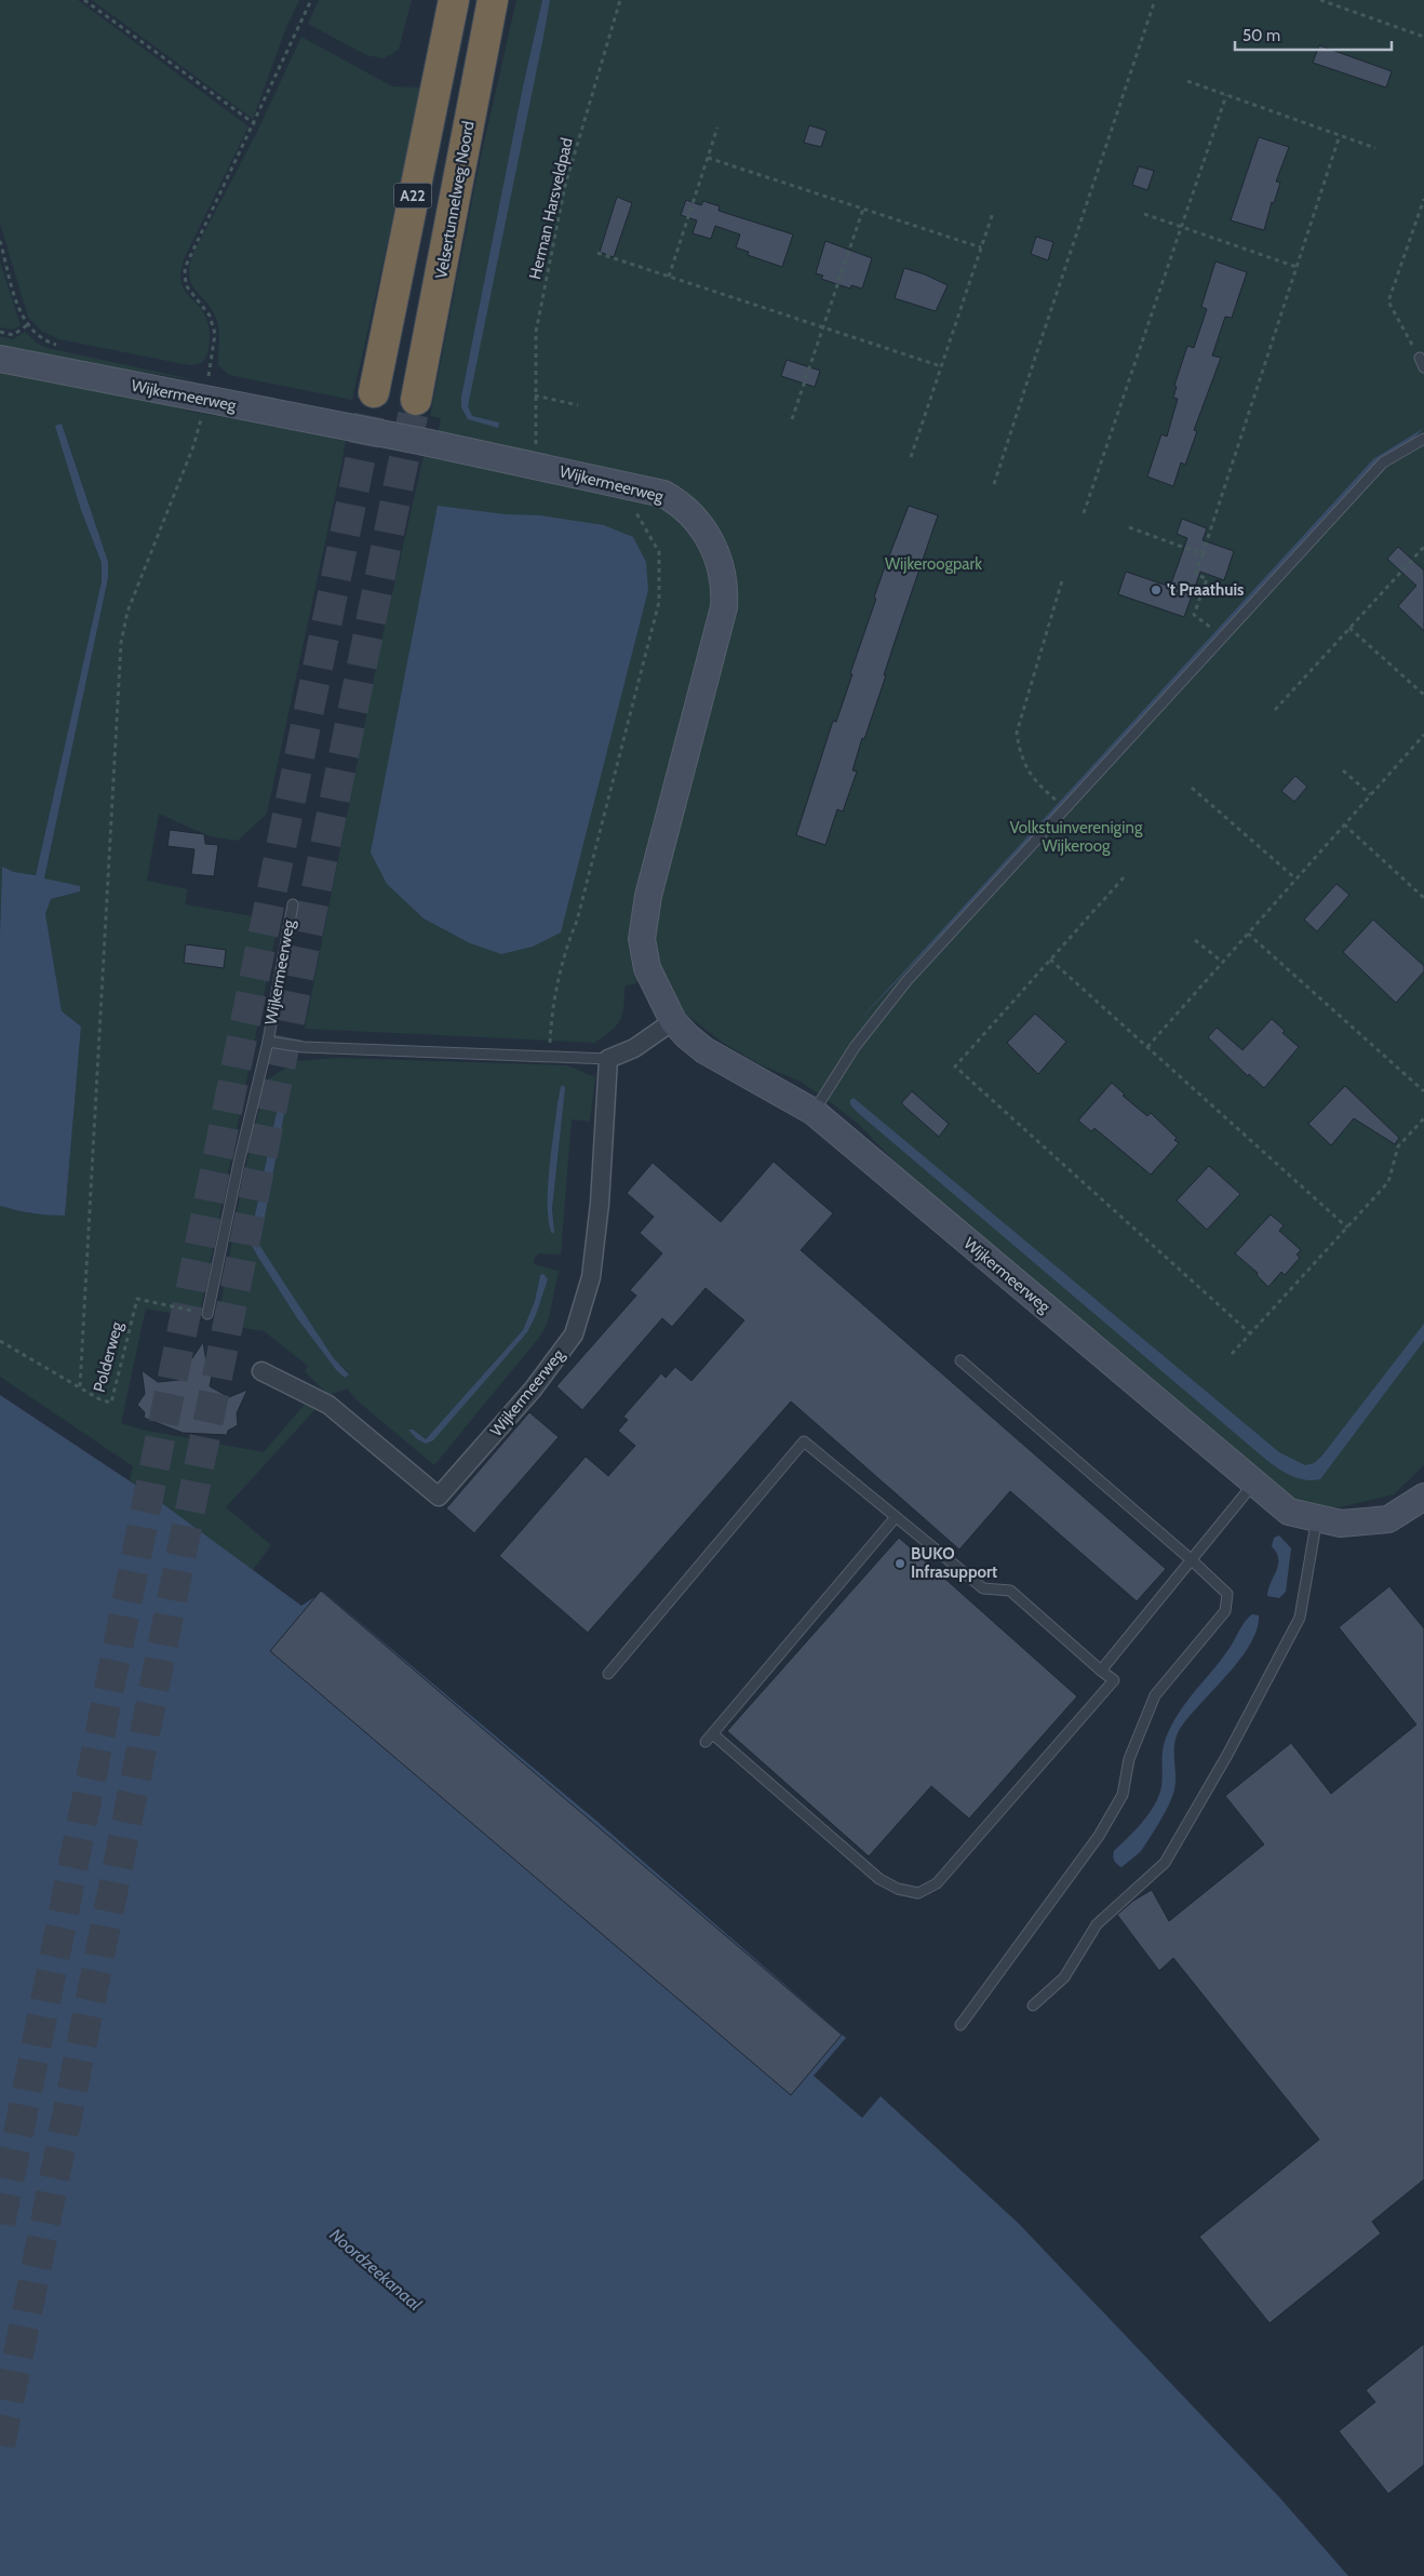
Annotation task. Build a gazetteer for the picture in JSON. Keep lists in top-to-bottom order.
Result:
{
  "streets": {
    "highway": ["A22", "Velsertunnelweg Noord"],
    "street": ["Wijkermeerweg"],
    "path": ["Herman Harsveldpad", "Polderweg"]
  },
  "crossings": [
    ["Herman Harsveldpad", "Wijkermeerweg"],
    ["Wijkermeerweg", "Polderweg"]
  ],
  "water": ["Noordzeekanaal"],
  "parks": ["Wijkeroogpark", "Volkstuinvereniging Wijkeroog"],
  "places": ["'t Praathuis", "BUKO Infrasupport"],
  "scale_bar": "50 m"
}
